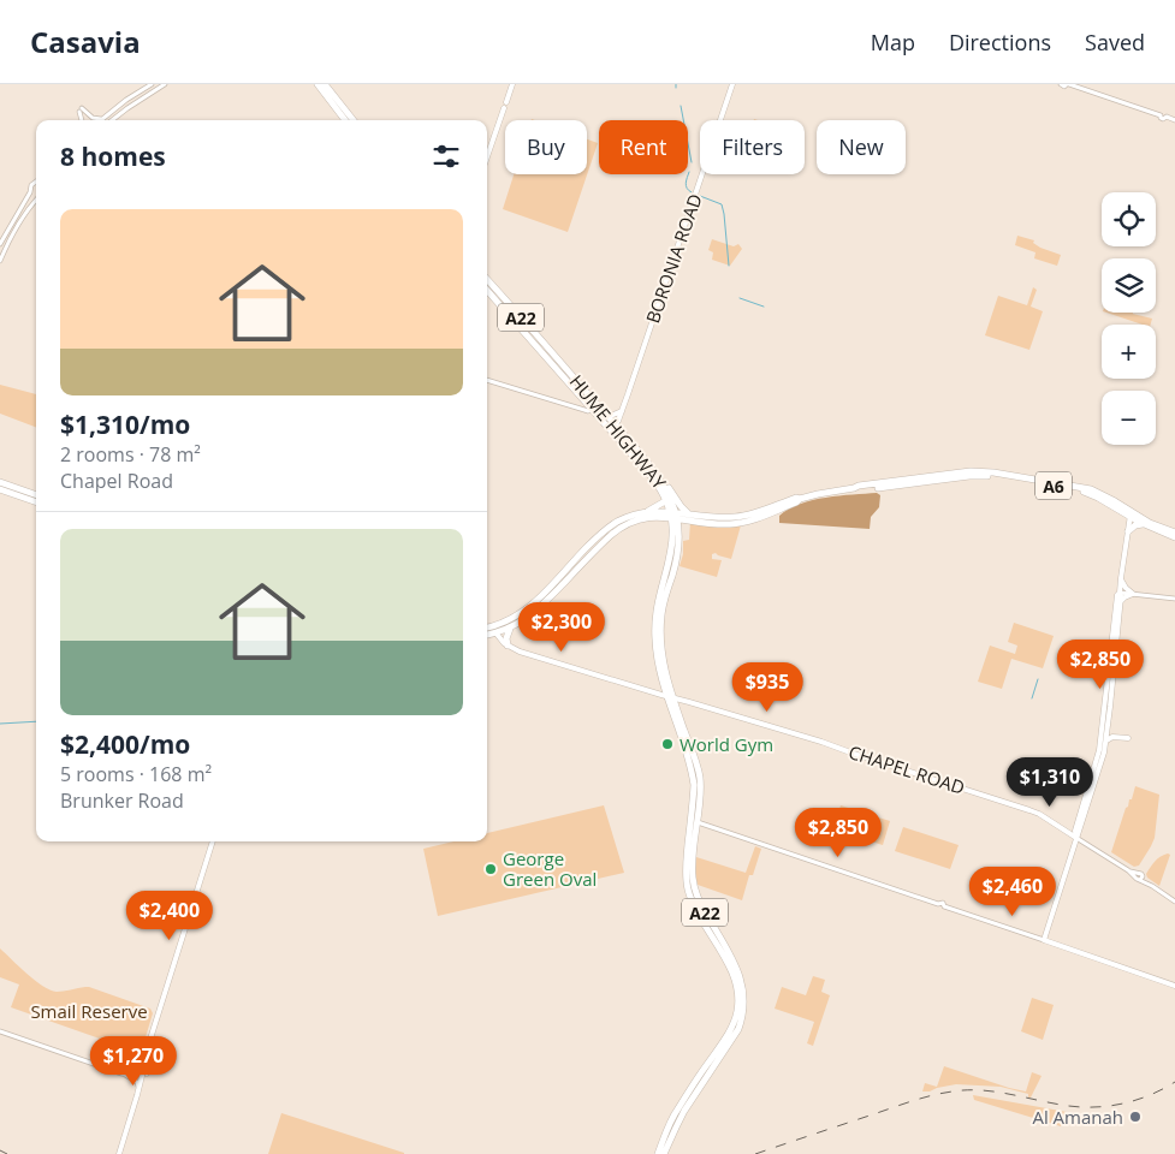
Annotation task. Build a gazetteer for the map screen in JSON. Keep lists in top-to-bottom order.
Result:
{
  "streets": {
    "highway": ["A22", "HUME HIGHWAY", "A6"],
    "main road": ["BORONIA ROAD", "CHAPEL ROAD"]
  },
  "crossings": [
    ["BORONIA ROAD", "HUME HIGHWAY"],
    ["HUME HIGHWAY", "A6"],
    ["HUME HIGHWAY", "CHAPEL ROAD"]
  ],
  "parks": ["Smail Reserve"],
  "places": ["World Gym", "George Green Oval", "Al Amanah"],
  "page": {
    "header": "Casavia",
    "nav": ["Map", "Directions", "Saved"],
    "chip": [
      "Buy",
      "Rent",
      "Filters",
      "New"
    ],
    "heading": "8 homes",
    "map_buttons": ["+", "−"],
    "list": [
      {
        "name": "$1,310/mo",
        "note": "2 rooms · 78 m² · Chapel Road"
      },
      {
        "name": "$2,400/mo",
        "note": "5 rooms · 168 m² · Brunker Road"
      }
    ],
    "price": [
      "$2,300",
      "$2,850",
      "$935",
      "$1,310",
      "$2,850",
      "$2,460",
      "$2,400",
      "$1,270"
    ]
  }
}
